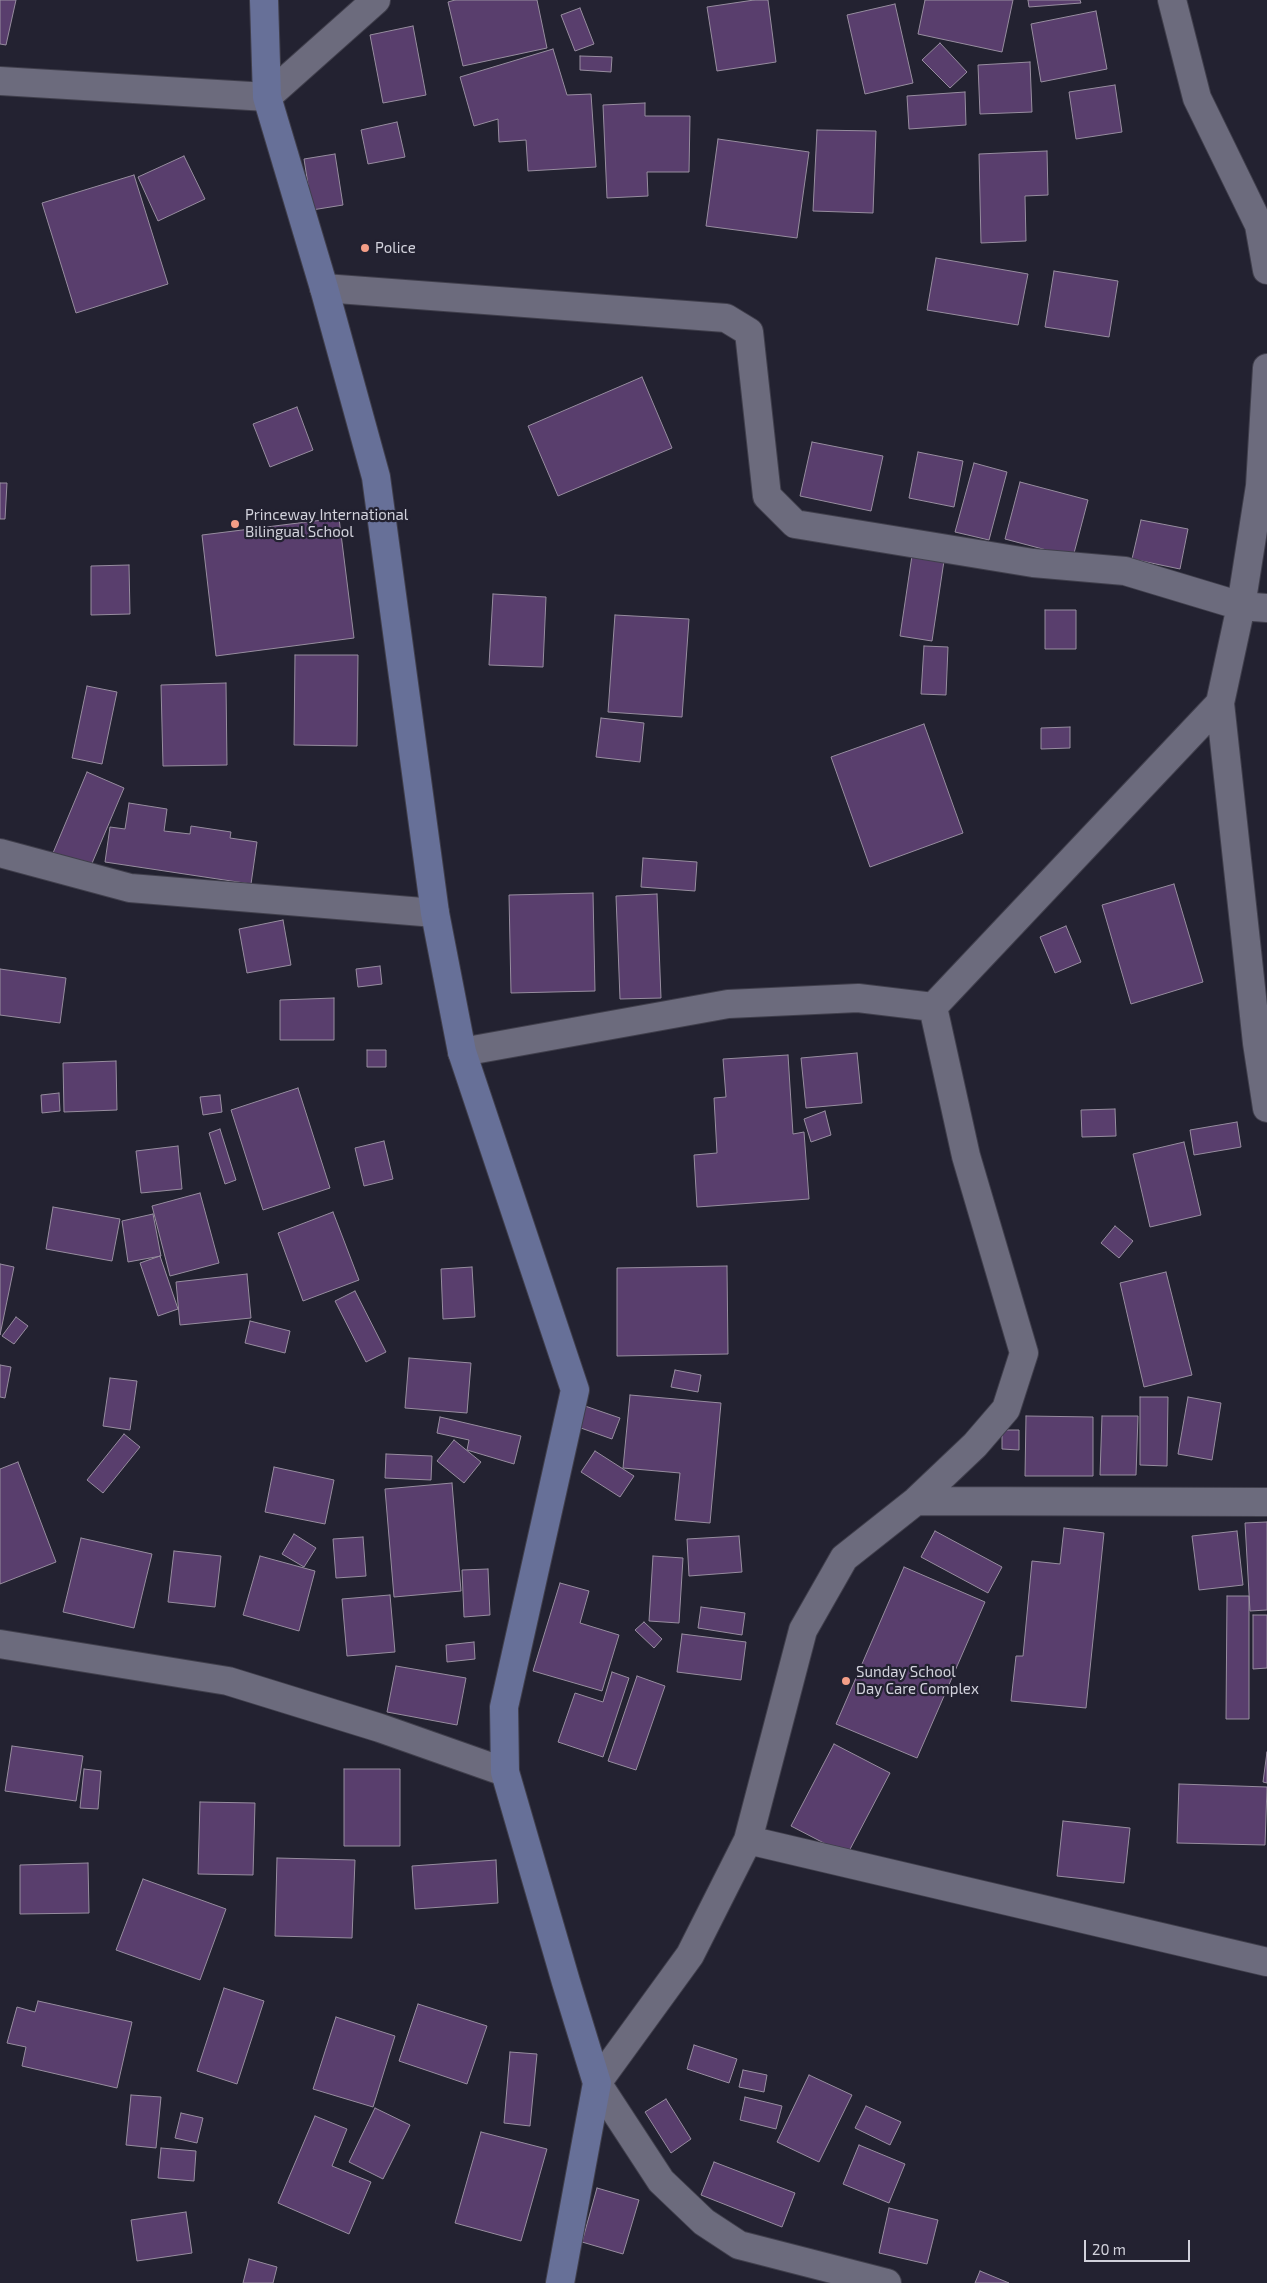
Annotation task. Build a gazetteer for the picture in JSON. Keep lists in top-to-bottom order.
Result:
{
  "places": ["Police", "Princeway International Bilingual School", "Sunday School Day Care Complex"],
  "scale_bar": "20 m"
}
